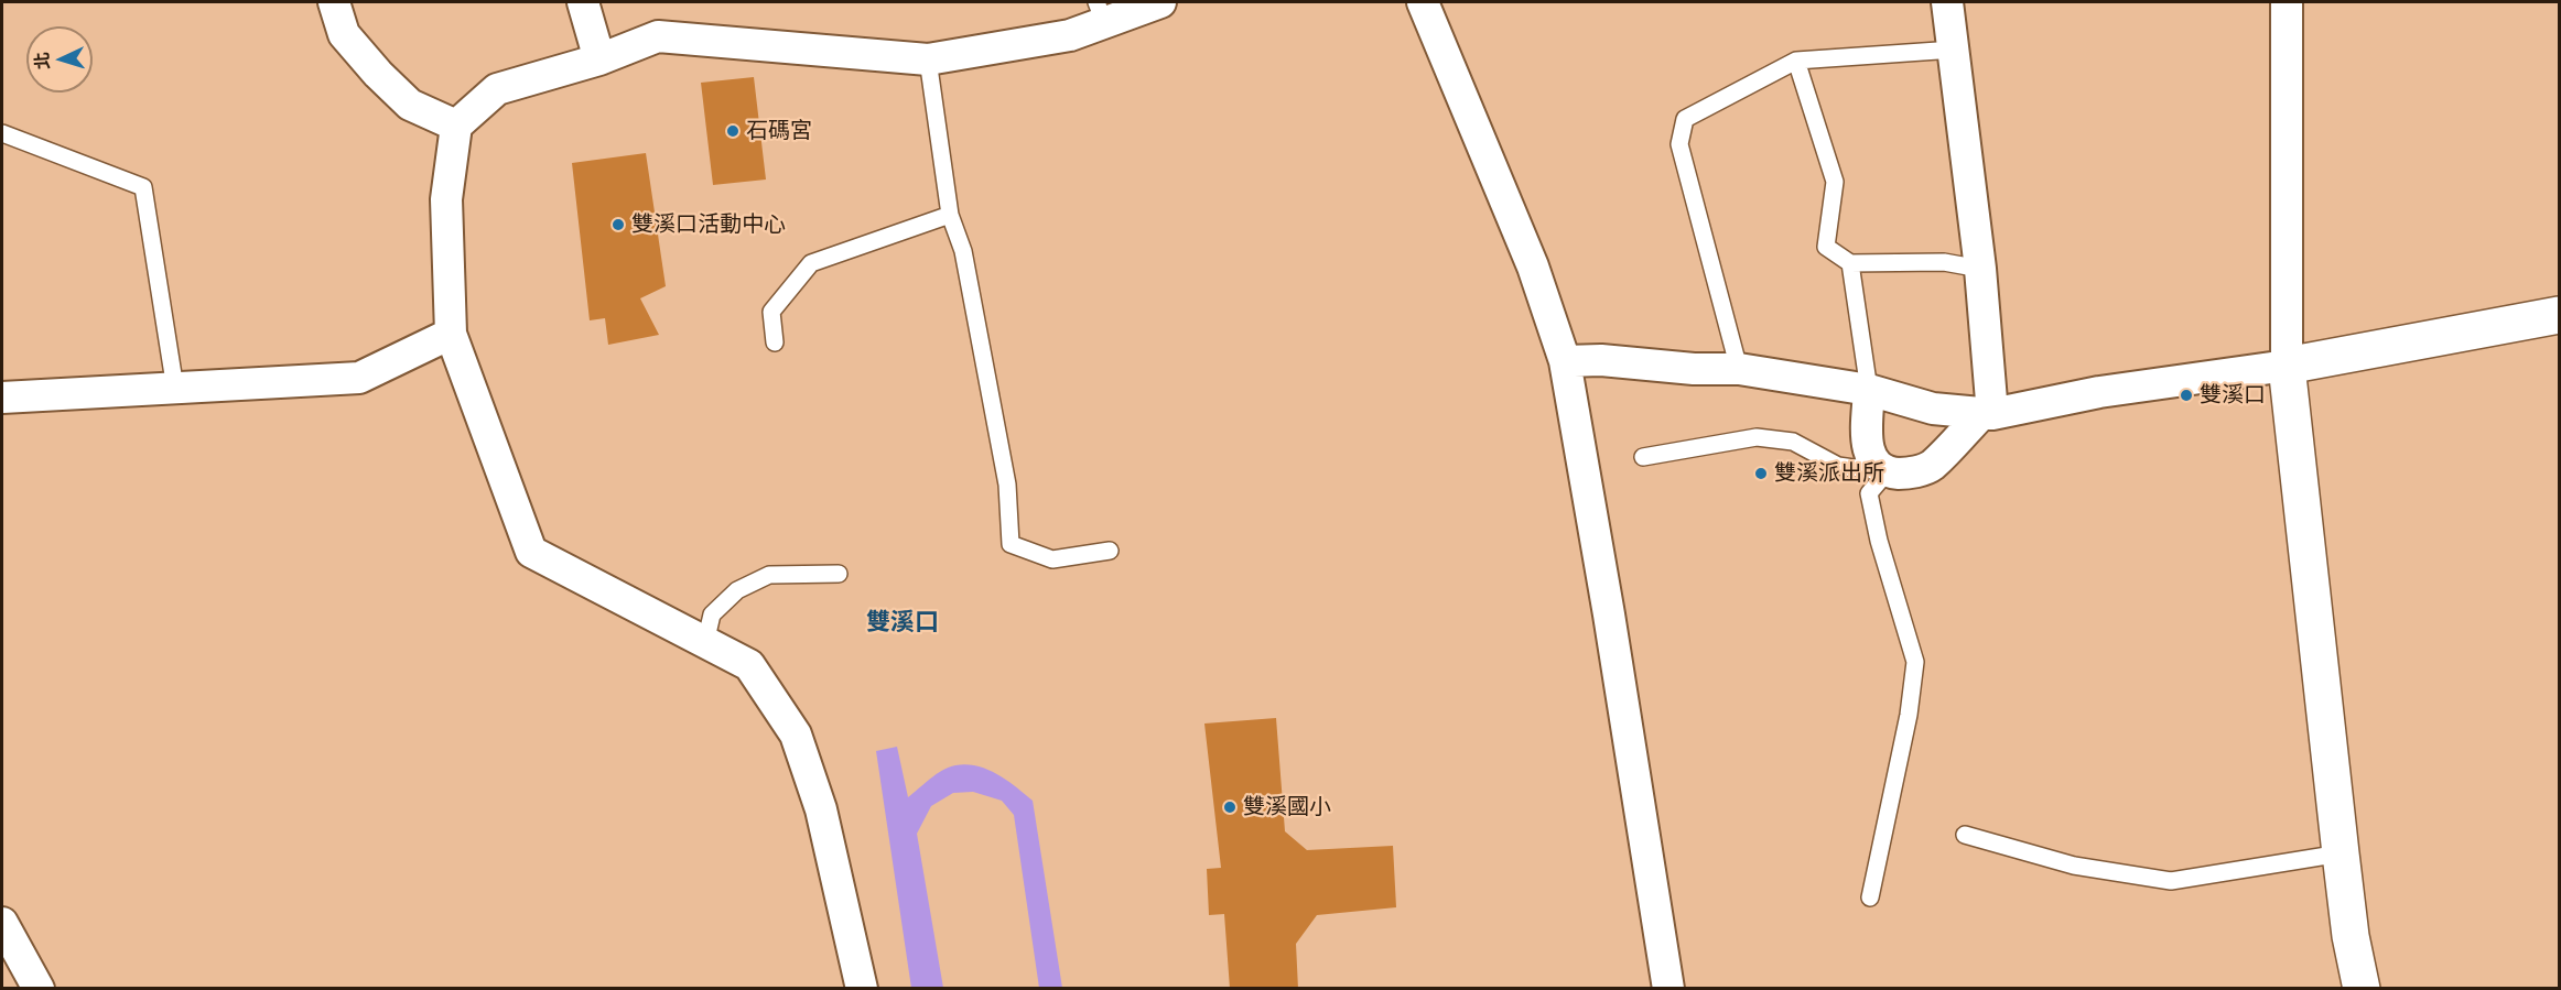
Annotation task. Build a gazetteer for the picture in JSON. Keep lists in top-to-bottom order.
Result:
{
  "districts": ["雙溪口"],
  "places": [
    "石碼宮",
    "雙溪口活動中心",
    "雙溪口",
    "雙溪派出所",
    "雙溪國小"
  ],
  "north": "left"
}
